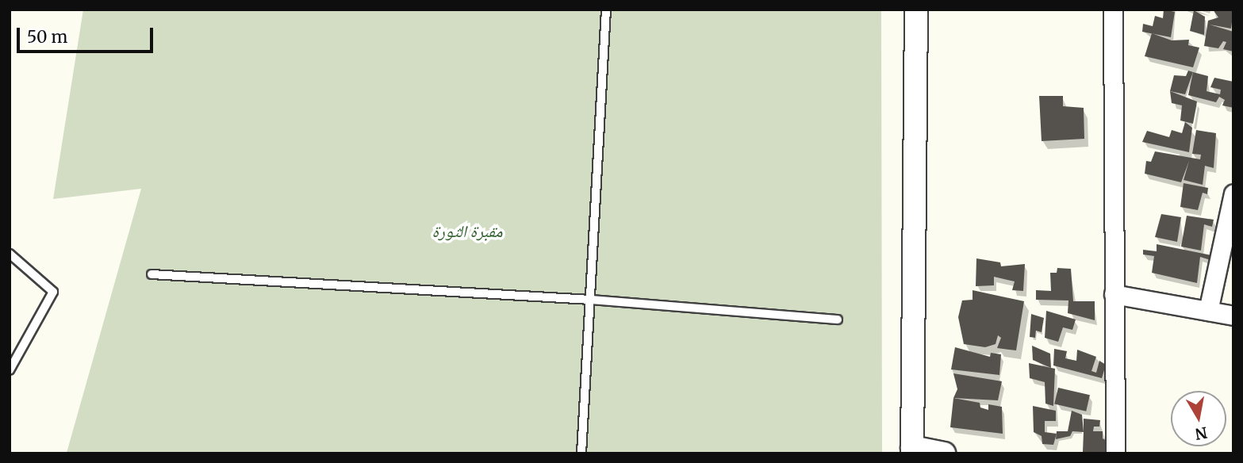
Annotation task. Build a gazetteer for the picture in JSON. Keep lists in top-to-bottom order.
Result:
{
  "parks": ["مقبرة الثورة"],
  "scale_bar": "50 m",
  "north": "bottom"
}
